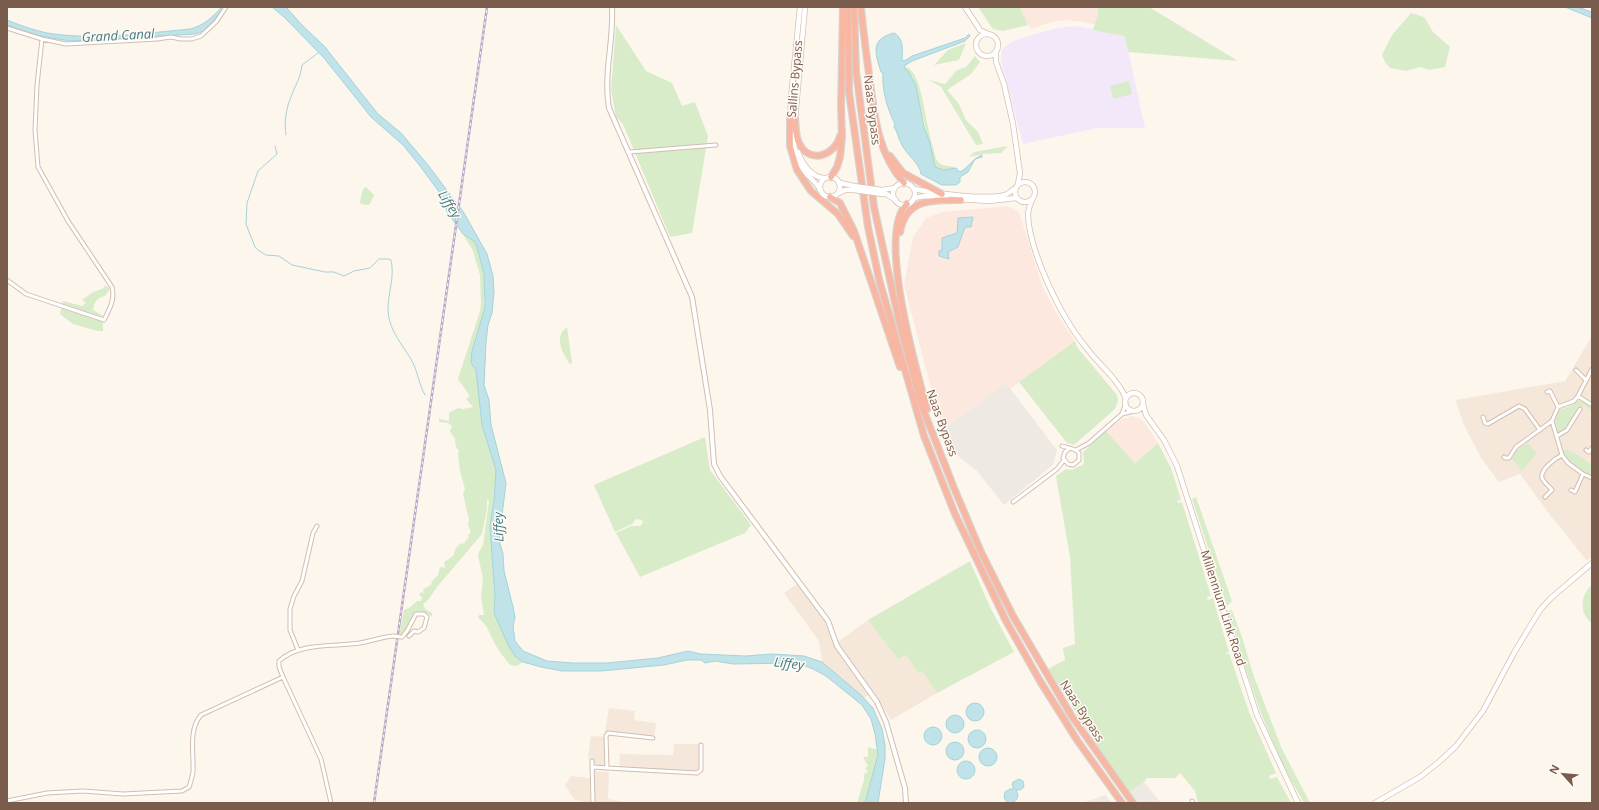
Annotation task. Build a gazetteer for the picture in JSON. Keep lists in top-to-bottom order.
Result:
{
  "streets": {
    "highway": ["Naas Bypass"],
    "main road": ["Sallins Bypass", "Millennium Link Road"]
  },
  "water": ["Grand Canal", "Liffey"],
  "north": "top left"
}
